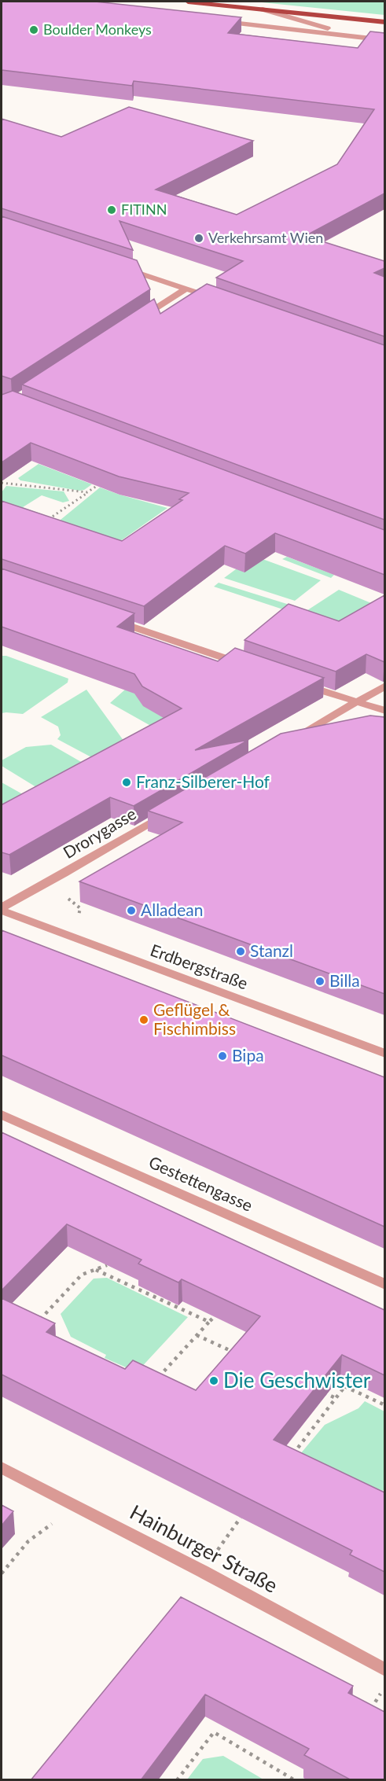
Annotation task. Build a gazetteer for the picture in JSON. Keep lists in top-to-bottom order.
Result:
{
  "streets": {
    "street": [
      "Drorygasse",
      "Erdbergstraße",
      "Gestettengasse",
      "Hainburger Straße"
    ]
  },
  "crossings": [
    ["Drorygasse", "Erdbergstraße"]
  ],
  "places": [
    "Boulder Monkeys",
    "FITINN",
    "Verkehrsamt Wien",
    "Franz-Silberer-Hof",
    "Alladean",
    "Stanzl",
    "Billa",
    "Geflügel & Fischimbiss",
    "Bipa",
    "Die Geschwister"
  ]
}
